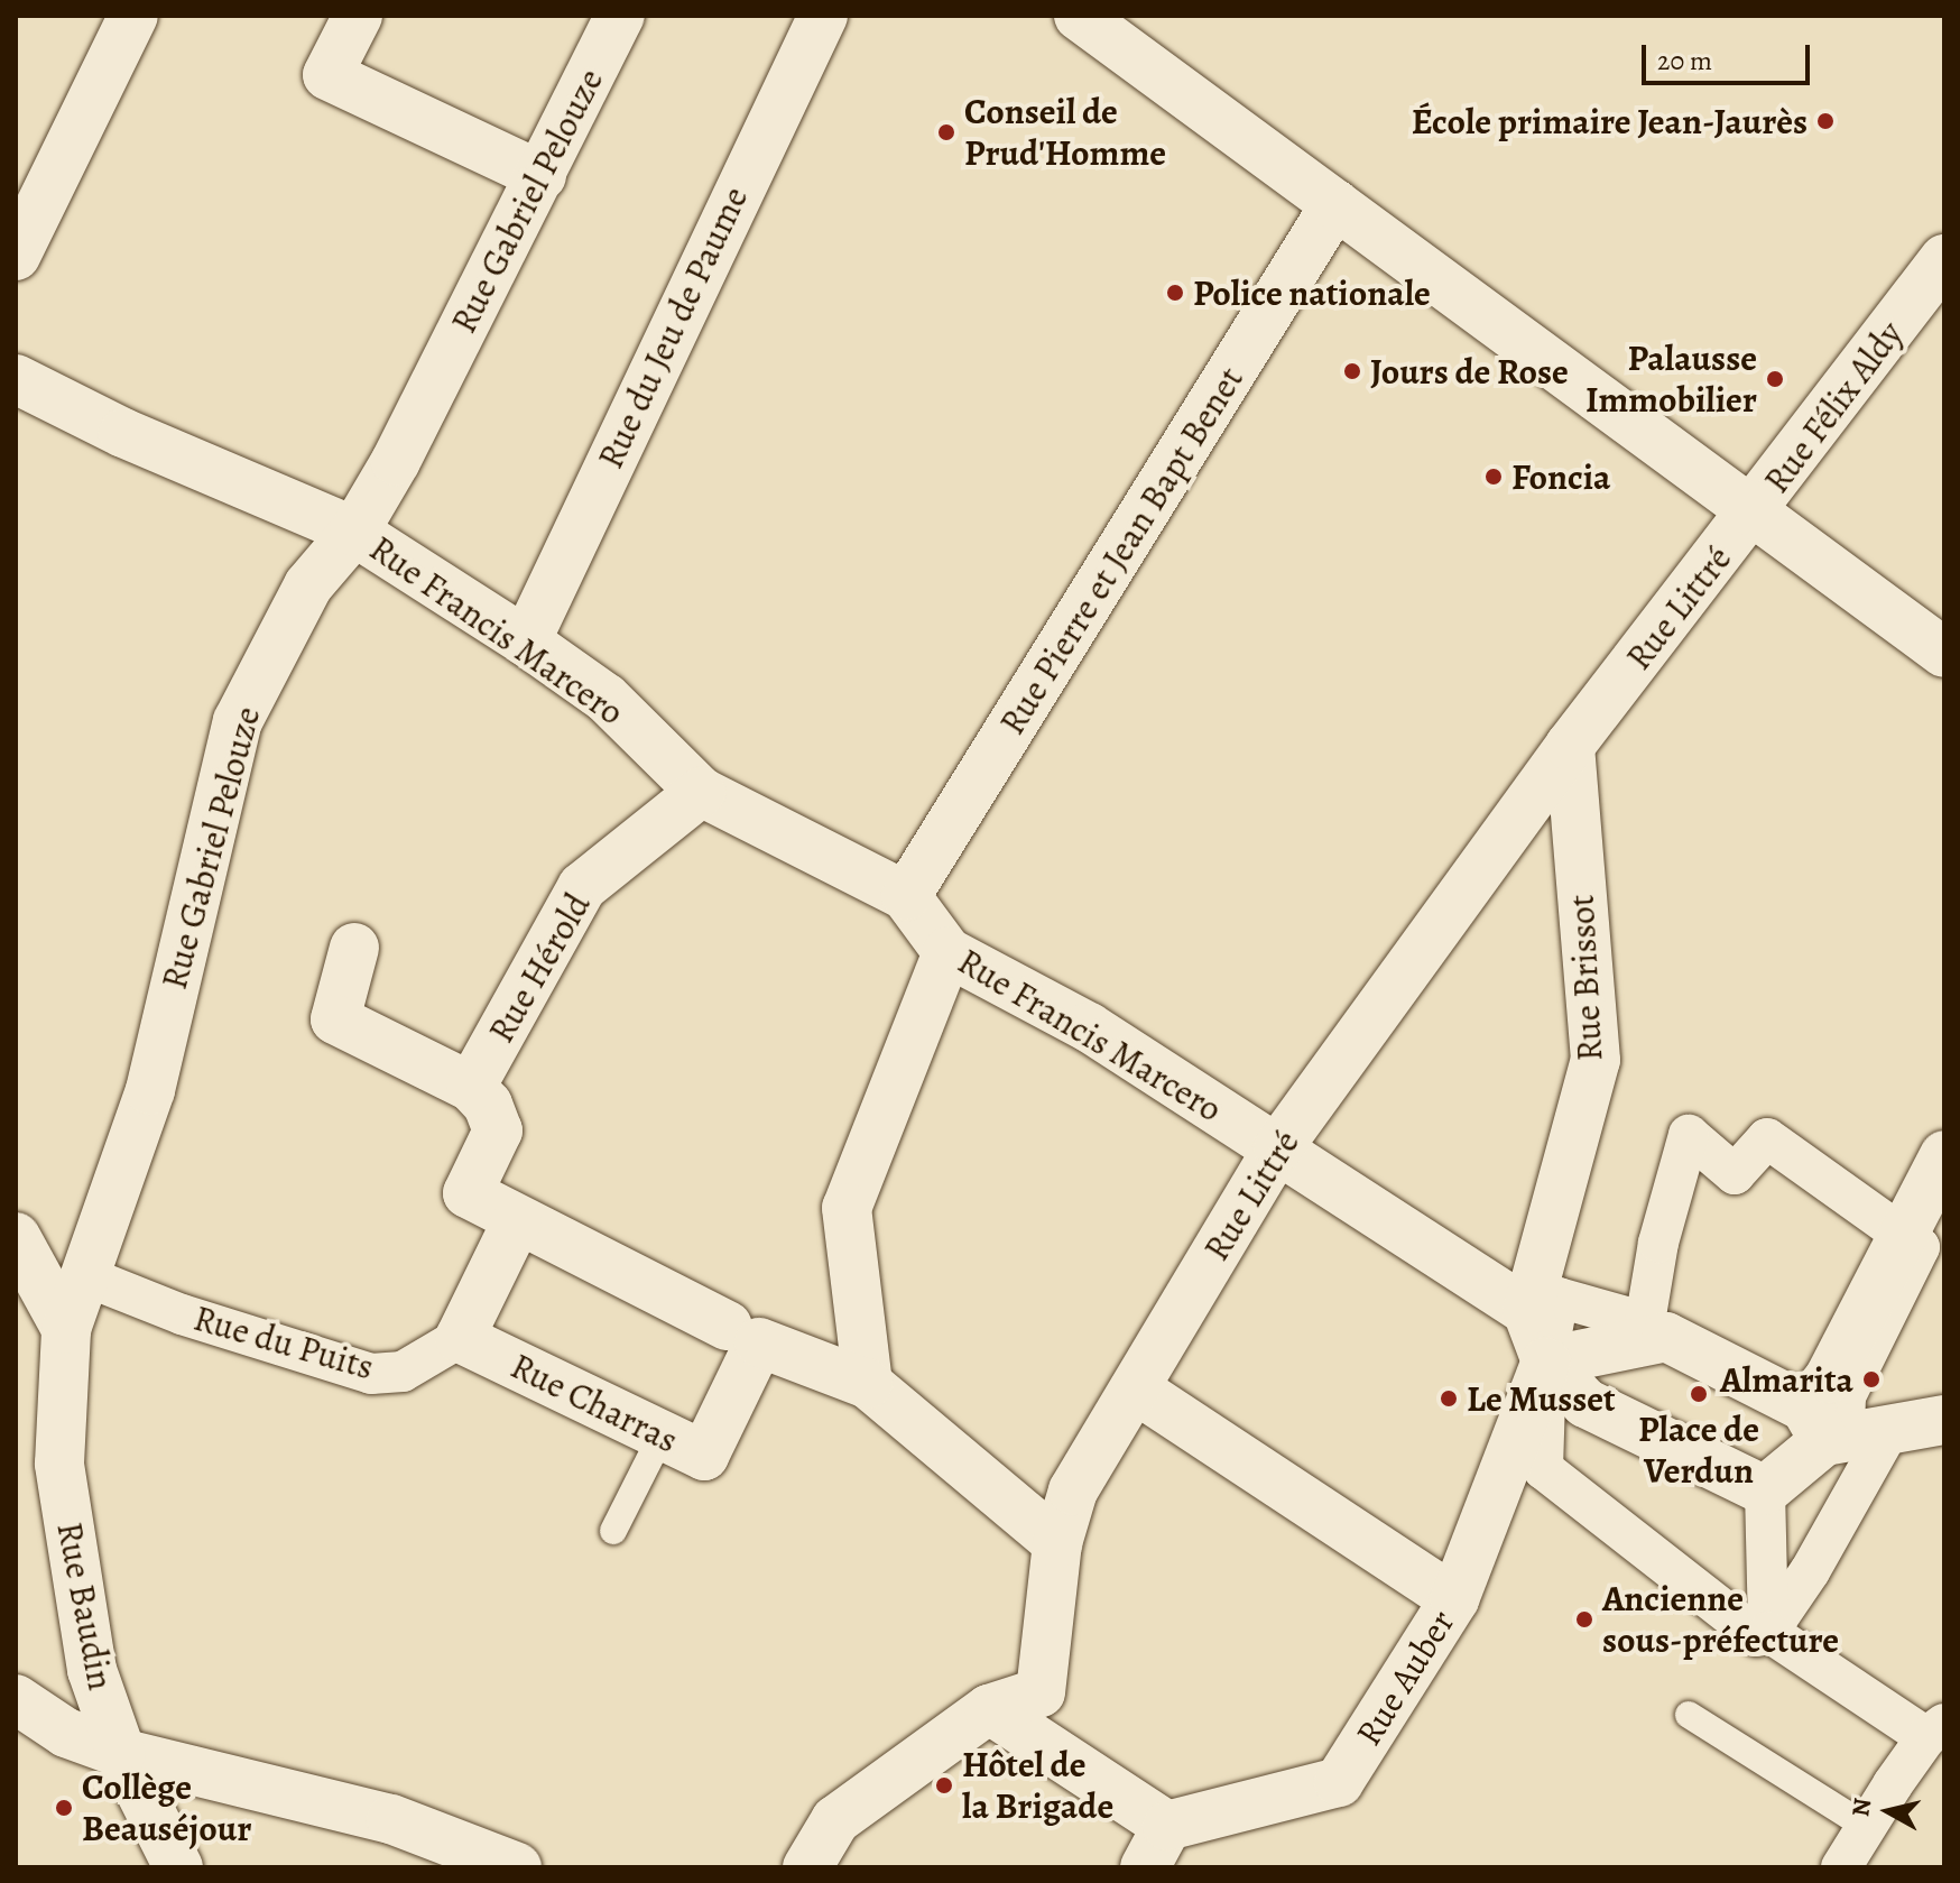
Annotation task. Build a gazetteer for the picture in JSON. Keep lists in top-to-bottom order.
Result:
{
  "streets": {
    "street": [
      "Rue Gabriel Pelouze",
      "Rue du Jeu de Paume",
      "Rue Félix Aldy",
      "Rue Pierre et Jean Bapt Benet",
      "Rue Littré",
      "Rue Francis Marcero",
      "Rue Hérold",
      "Rue Brissot",
      "Rue du Puits",
      "Rue Charras",
      "Rue Baudin",
      "Rue Auber"
    ]
  },
  "crossings": [
    ["Rue Gabriel Pelouze", "Rue Francis Marcero"],
    ["Rue Gabriel Pelouze", "Rue du Puits"],
    ["Rue Gabriel Pelouze", "Rue Baudin"],
    ["Rue du Jeu de Paume", "Rue Francis Marcero"],
    ["Rue Félix Aldy", "Rue Littré"],
    ["Rue Pierre et Jean Bapt Benet", "Rue Francis Marcero"],
    ["Rue Littré", "Rue Francis Marcero"],
    ["Rue Littré", "Rue Brissot"],
    ["Rue Littré", "Rue Charras"],
    ["Rue Francis Marcero", "Rue Hérold"],
    ["Rue Francis Marcero", "Rue Brissot"],
    ["Rue du Puits", "Rue Charras"]
  ],
  "places": [
    "École primaire Jean-Jaurès",
    "Conseil de Prud'Homme",
    "Police nationale",
    "Jours de Rose",
    "Palausse Immobilier",
    "Foncia",
    "Almarita",
    "Place de Verdun",
    "Le Musset",
    "Ancienne sous-préfecture",
    "Hôtel de la Brigade",
    "Collège Beauséjour"
  ],
  "scale_bar": "20 m",
  "north": "left"
}
